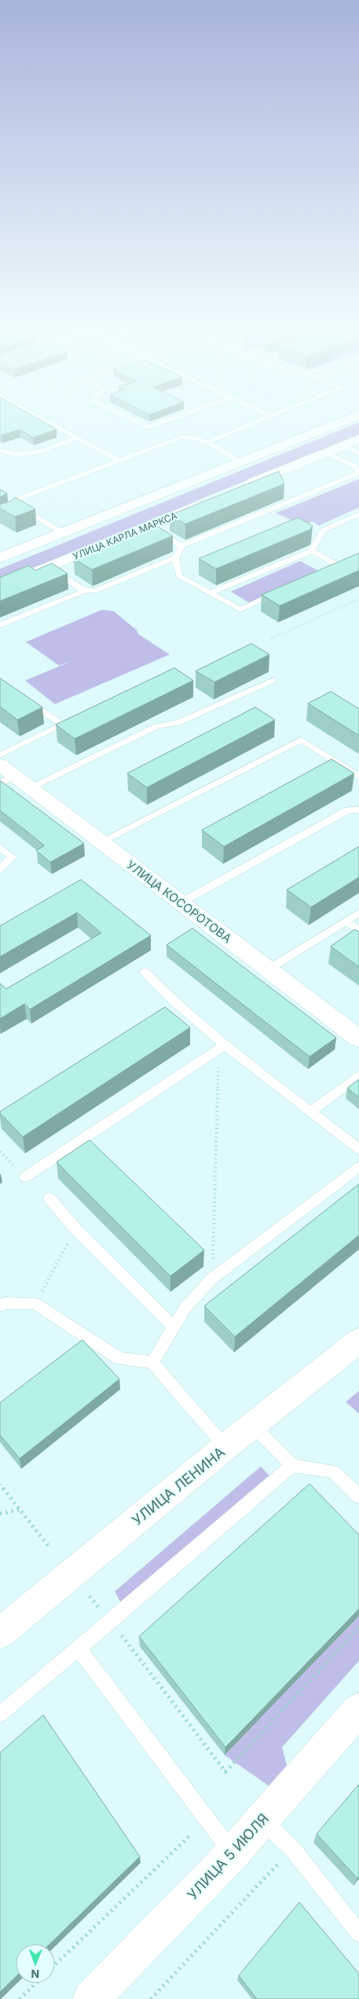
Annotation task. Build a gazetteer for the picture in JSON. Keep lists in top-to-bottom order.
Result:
{
  "streets": {
    "street": [
      "УЛИЦА КАРЛА МАРКСА",
      "УЛИЦА КОСОРОТОВА",
      "УЛИЦА ЛЕНИНА",
      "УЛИЦА 5 ИЮЛЯ"
    ]
  },
  "north": "bottom"
}
